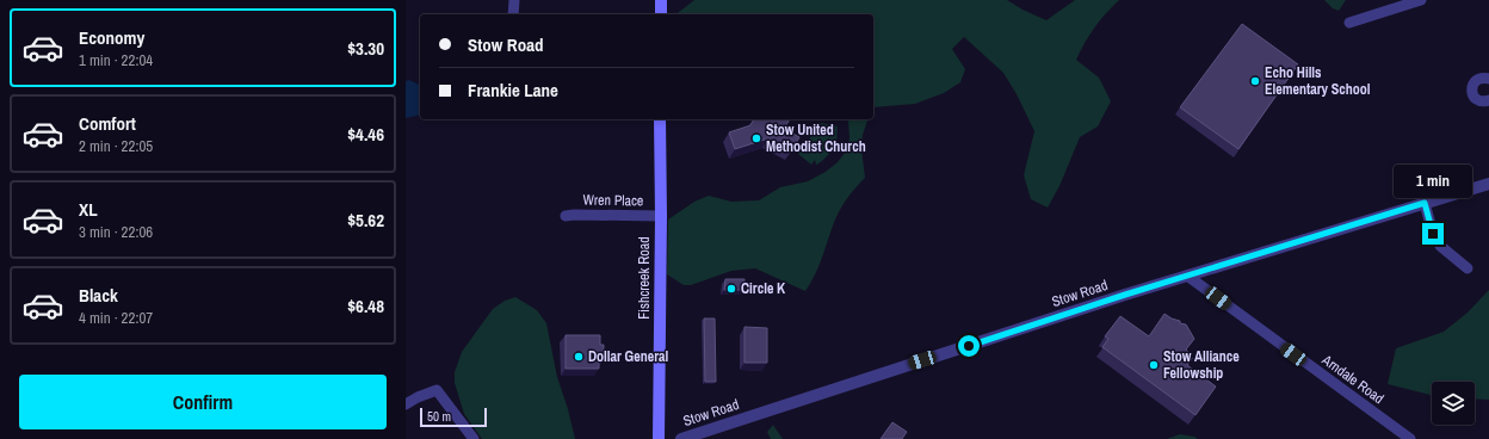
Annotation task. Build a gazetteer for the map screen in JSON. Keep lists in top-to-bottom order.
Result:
{
  "streets": {
    "main road": ["Fishcreek Road"],
    "street": ["Wren Place", "Stow Road", "Arndale Road"]
  },
  "crossings": [
    ["Wren Place", "Fishcreek Road"],
    ["Stow Road", "Arndale Road"]
  ],
  "places": [
    "Echo Hills Elementary School",
    "Stow United Methodist Church",
    "Circle K",
    "Dollar General",
    "Stow Alliance Fellowship"
  ],
  "scale_bar": "50 m",
  "page": {
    "list": [
      {
        "name": "Economy",
        "note": "1 min · 22:04",
        "value": "$3.30"
      },
      {
        "name": "Comfort",
        "note": "2 min · 22:05",
        "value": "$4.46"
      },
      {
        "name": "XL",
        "note": "3 min · 22:06",
        "value": "$5.62"
      },
      {
        "name": "Black",
        "note": "4 min · 22:07",
        "value": "$6.48"
      }
    ],
    "banner": ["Stow Road", "Frankie Lane"],
    "bubble": "1 min",
    "buttons": "Confirm",
    "scale": "50 m"
  }
}
